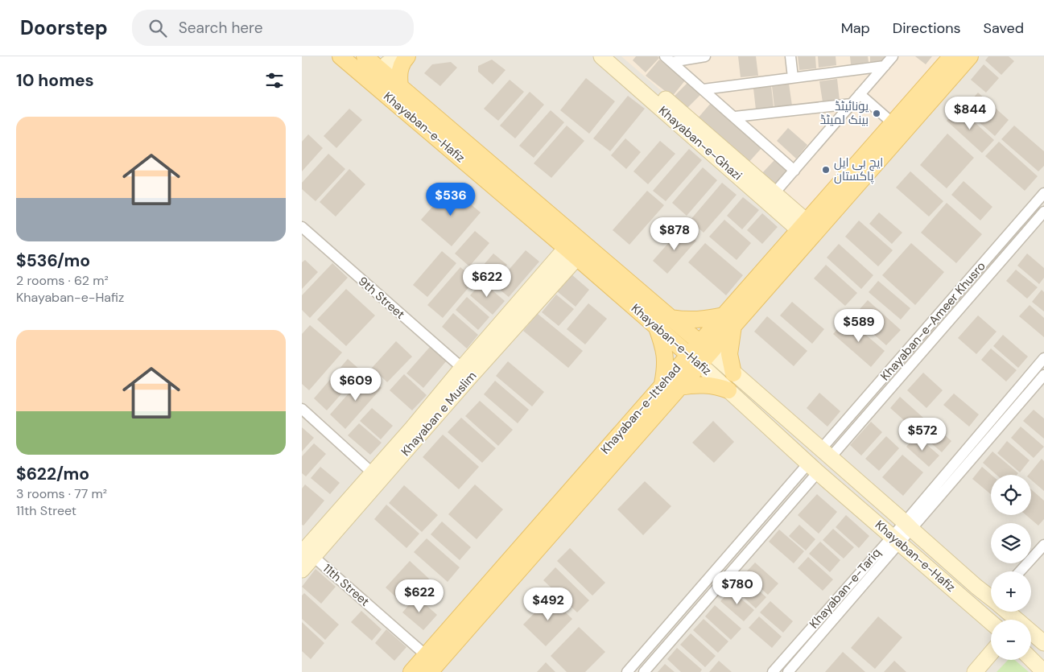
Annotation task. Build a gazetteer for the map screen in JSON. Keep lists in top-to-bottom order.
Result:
{
  "streets": {
    "main road": ["Khayaban-e-Hafiz", "Khayaban-e-Ittehad"],
    "street": [
      "Khayaban-e-Ghazi",
      "9th Street",
      "Khayaban-e-Ameer Khusro",
      "Khayaban e Muslim",
      "11th Street",
      "Khayaban-e-Tariq"
    ]
  },
  "crossings": [
    ["Khayaban-e-Hafiz", "Khayaban-e-Ameer Khusro"],
    ["Khayaban-e-Hafiz", "Khayaban-e-Ittehad"],
    ["Khayaban-e-Hafiz", "Khayaban e Muslim"],
    ["Khayaban-e-Hafiz", "Khayaban-e-Tariq"],
    ["Khayaban-e-Ghazi", "Khayaban-e-Ittehad"],
    ["Khayaban-e-Ittehad", "11th Street"],
    ["Khayaban e Muslim", "11th Street"]
  ],
  "places": ["یونائیٹڈ بینک لمیٹڈ", "ایچ بی ایل پاکستان"],
  "page": {
    "header": "Doorstep",
    "search": "Search here",
    "nav": ["Map", "Directions", "Saved"],
    "heading": "10 homes",
    "price": [
      "$844",
      "$536",
      "$878",
      "$622",
      "$589",
      "$609",
      "$572",
      "$780",
      "$622",
      "$492"
    ],
    "list": [
      {
        "name": "$536/mo",
        "note": "2 rooms · 62 m² · Khayaban-e-Hafiz"
      },
      {
        "name": "$622/mo",
        "note": "3 rooms · 77 m² · 11th Street"
      }
    ],
    "map_buttons": ["+", "−"]
  }
}
